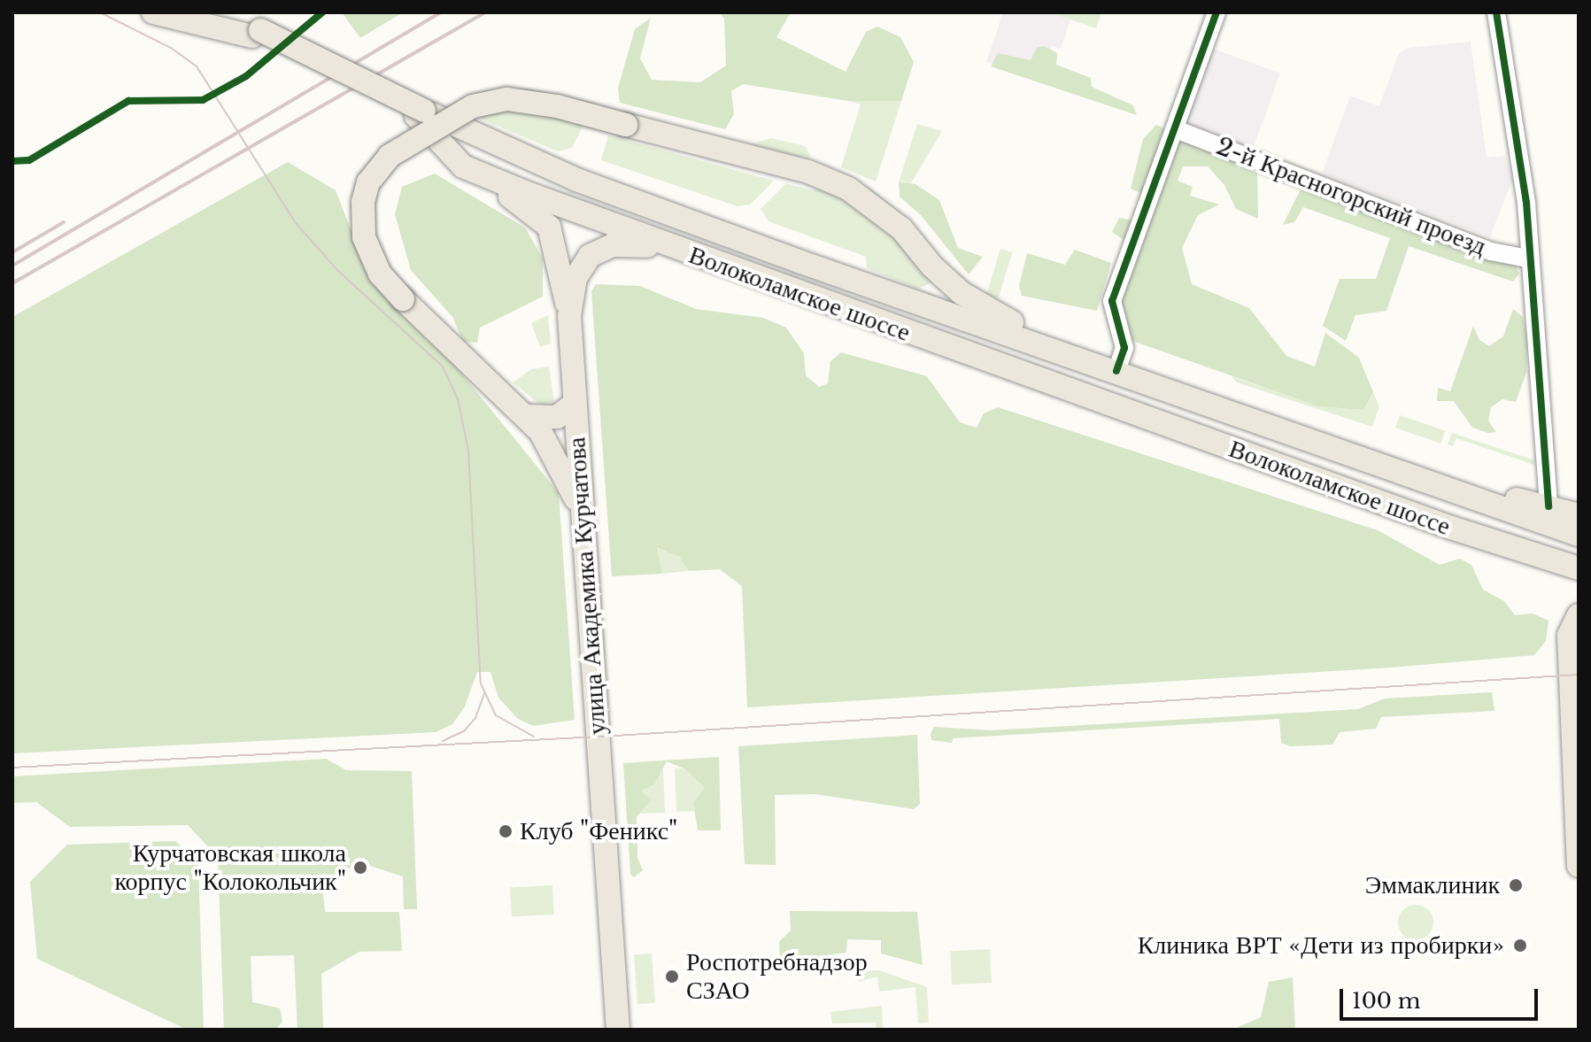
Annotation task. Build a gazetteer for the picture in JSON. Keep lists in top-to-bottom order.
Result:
{
  "streets": {
    "main road": ["Волоколамское шоссе", "улица Академика Курчатова"],
    "street": ["2-й Красногорский проезд"]
  },
  "crossings": [
    ["Волоколамское шоссе", "улица Академика Курчатова"]
  ],
  "places": [
    "Клуб \"Феникс\"",
    "Курчатовская школа корпус \"Колокольчик\"",
    "Эммаклиник",
    "Клиника ВРТ «Дети из пробирки»",
    "Роспотребнадзор СЗАО"
  ],
  "scale_bar": "100 m"
}
